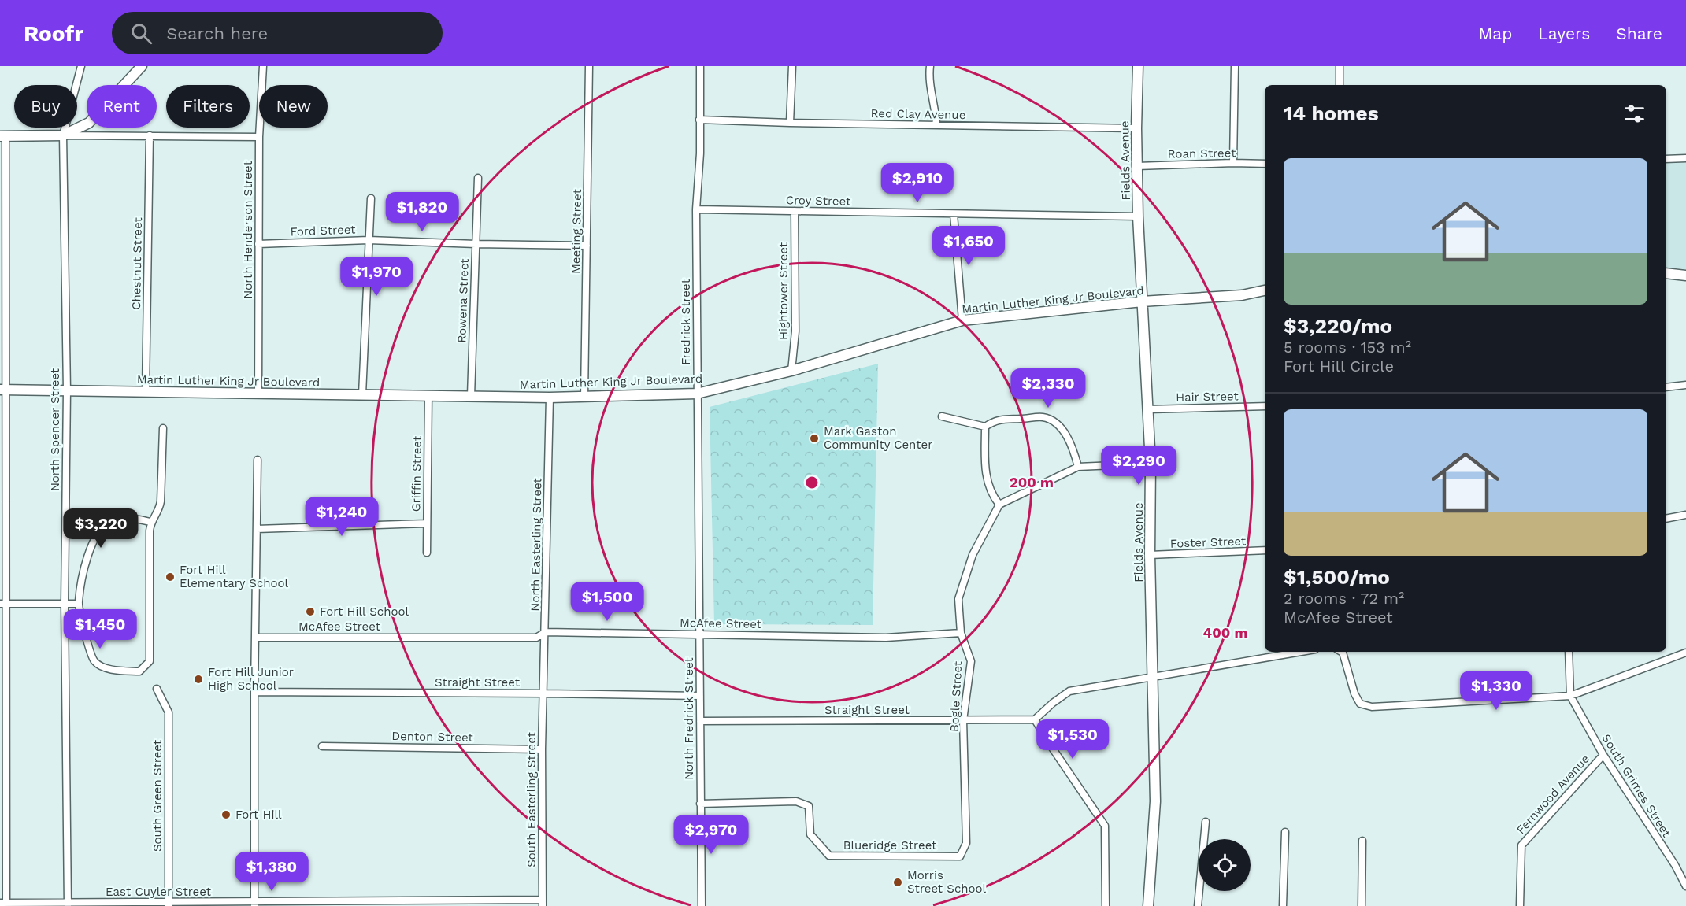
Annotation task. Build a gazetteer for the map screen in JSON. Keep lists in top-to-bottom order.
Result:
{
  "streets": {
    "street": [
      "Red Clay Avenue",
      "Roan Street",
      "Fields Avenue",
      "Croy Street",
      "North Henderson Street",
      "Ford Street",
      "Meeting Street",
      "Chestnut Street",
      "Hightower Street",
      "Martin Luther King Jr Boulevard",
      "Rowena Street",
      "Fredrick Street",
      "Hair Street",
      "North Spencer Street",
      "Griffin Street",
      "Foster Street",
      "North Easterling Street",
      "McAfee Street",
      "Straight Street",
      "Bogle Street",
      "North Fredrick Street",
      "Denton Street",
      "South Grimes Street",
      "Fernwood Avenue",
      "South Green Street",
      "South Easterling Street",
      "Blueridge Street",
      "East Cuyler Street"
    ]
  },
  "crossings": [
    ["Red Clay Avenue", "Fields Avenue"],
    ["Red Clay Avenue", "Fredrick Street"],
    ["Roan Street", "Fields Avenue"],
    ["Fields Avenue", "Croy Street"],
    ["Fields Avenue", "Martin Luther King Jr Boulevard"],
    ["Fields Avenue", "Hair Street"],
    ["Fields Avenue", "Foster Street"],
    ["Croy Street", "Hightower Street"],
    ["Croy Street", "Fredrick Street"],
    ["North Henderson Street", "Ford Street"],
    ["North Henderson Street", "Martin Luther King Jr Boulevard"],
    ["Ford Street", "Meeting Street"],
    ["Ford Street", "Rowena Street"],
    ["Meeting Street", "Martin Luther King Jr Boulevard"],
    ["Chestnut Street", "Martin Luther King Jr Boulevard"],
    ["Hightower Street", "Martin Luther King Jr Boulevard"],
    ["Martin Luther King Jr Boulevard", "Rowena Street"],
    ["Martin Luther King Jr Boulevard", "Fredrick Street"],
    ["Martin Luther King Jr Boulevard", "North Spencer Street"],
    ["Martin Luther King Jr Boulevard", "Griffin Street"],
    ["Martin Luther King Jr Boulevard", "North Easterling Street"],
    ["Fredrick Street", "McAfee Street"],
    ["Fredrick Street", "North Fredrick Street"],
    ["North Spencer Street", "East Cuyler Street"],
    ["North Easterling Street", "McAfee Street"],
    ["North Easterling Street", "Straight Street"],
    ["North Easterling Street", "South Easterling Street"],
    ["McAfee Street", "Bogle Street"],
    ["McAfee Street", "North Fredrick Street"],
    ["Straight Street", "Bogle Street"],
    ["Straight Street", "North Fredrick Street"],
    ["Straight Street", "South Easterling Street"],
    ["Bogle Street", "Blueridge Street"],
    ["North Fredrick Street", "Blueridge Street"],
    ["Denton Street", "South Easterling Street"],
    ["South Grimes Street", "Fernwood Avenue"],
    ["South Green Street", "East Cuyler Street"],
    ["South Easterling Street", "East Cuyler Street"]
  ],
  "places": [
    "Mark Gaston Community Center",
    "Fort Hill Elementary School",
    "Fort Hill School",
    "Fort Hill Junior High School",
    "Fort Hill",
    "Morris Street School"
  ],
  "page": {
    "header": "Roofr",
    "search": "Search here",
    "nav": ["Map", "Layers", "Share"],
    "chip": [
      "Buy",
      "Rent",
      "Filters",
      "New"
    ],
    "heading": "14 homes",
    "list": [
      {
        "name": "$3,220/mo",
        "note": "5 rooms · 153 m² · Fort Hill Circle"
      },
      {
        "name": "$1,500/mo",
        "note": "2 rooms · 72 m² · McAfee Street"
      }
    ],
    "price": [
      "$2,910",
      "$1,820",
      "$1,650",
      "$1,970",
      "$2,330",
      "$2,290",
      "$1,240",
      "$3,220",
      "$1,500",
      "$1,450",
      "$1,330",
      "$1,530",
      "$2,970",
      "$1,380"
    ]
  },
  "rings": ["200 m", "400 m"]
}
